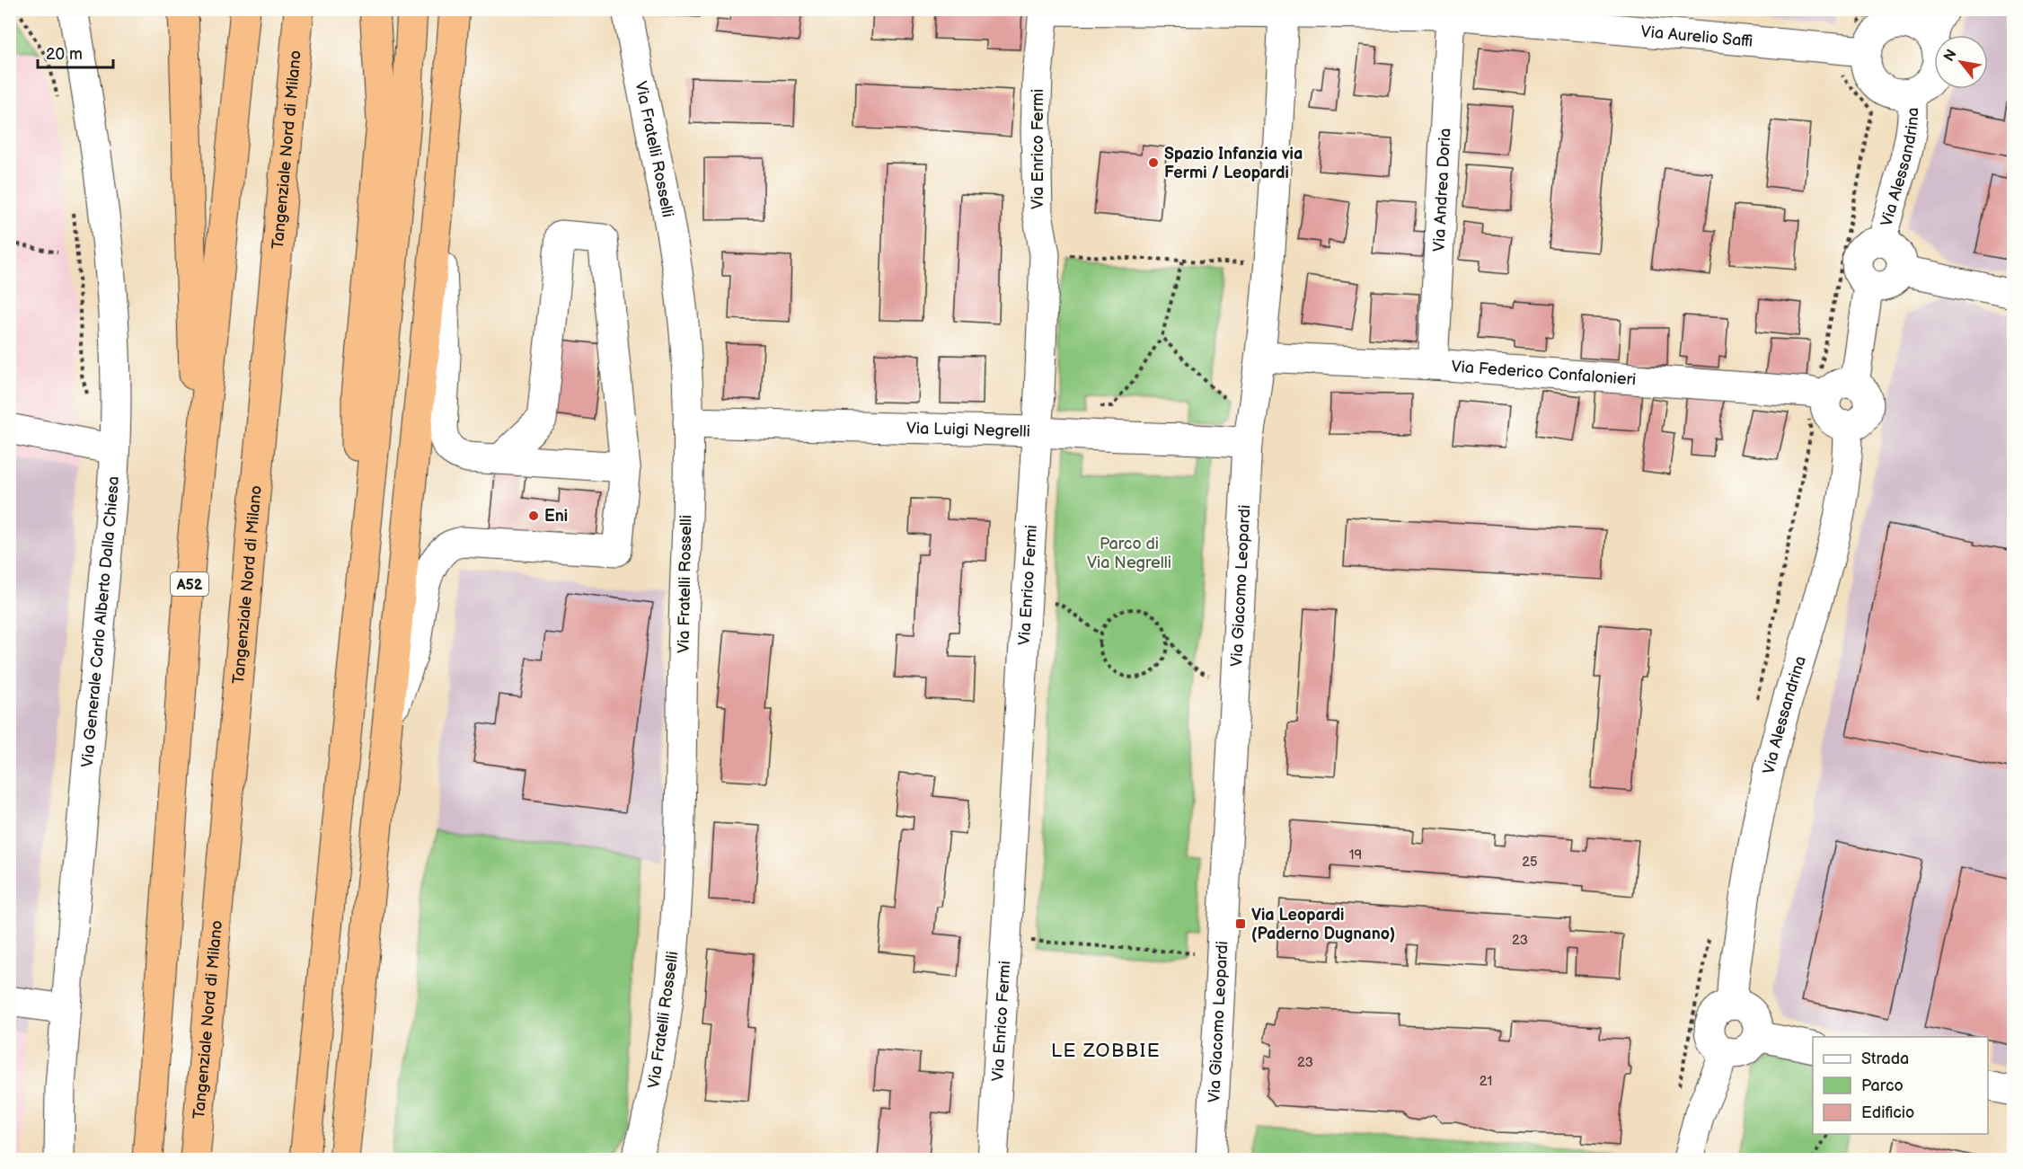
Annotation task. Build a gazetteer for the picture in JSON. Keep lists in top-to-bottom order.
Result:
{
  "streets": {
    "highway": ["Tangenziale Nord di Milano", "A52"],
    "street": [
      "Via Aurelio Saffi",
      "Via Enrico Fermi",
      "Via Fratelli Rosselli",
      "Via Alessandrina",
      "Via Andrea Doria",
      "Via Federico Confalonieri",
      "Via Luigi Negrelli",
      "Via Giacomo Leopardi",
      "Via Generale Carlo Alberto Dalla Chiesa"
    ]
  },
  "crossings": [
    ["Via Aurelio Saffi", "Via Enrico Fermi"],
    ["Via Aurelio Saffi", "Via Andrea Doria"],
    ["Via Aurelio Saffi", "Via Giacomo Leopardi"],
    ["Via Enrico Fermi", "Via Luigi Negrelli"],
    ["Via Fratelli Rosselli", "Via Luigi Negrelli"],
    ["Via Alessandrina", "Via Federico Confalonieri"],
    ["Via Andrea Doria", "Via Federico Confalonieri"],
    ["Via Federico Confalonieri", "Via Giacomo Leopardi"],
    ["Via Luigi Negrelli", "Via Giacomo Leopardi"]
  ],
  "districts": ["LE ZOBBIE"],
  "parks": ["Parco di Via Negrelli"],
  "places": {
    "other": ["Spazio Infanzia via Fermi / Leopardi", "Eni"],
    "transit": ["Via Leopardi (Paderno Dugnano)"]
  },
  "house_numbers": [
    "19",
    "25",
    "23",
    "23",
    "21"
  ],
  "legend": ["Strada", "Parco", "Edificio"],
  "scale_bar": "20 m",
  "north": "top left"
}
